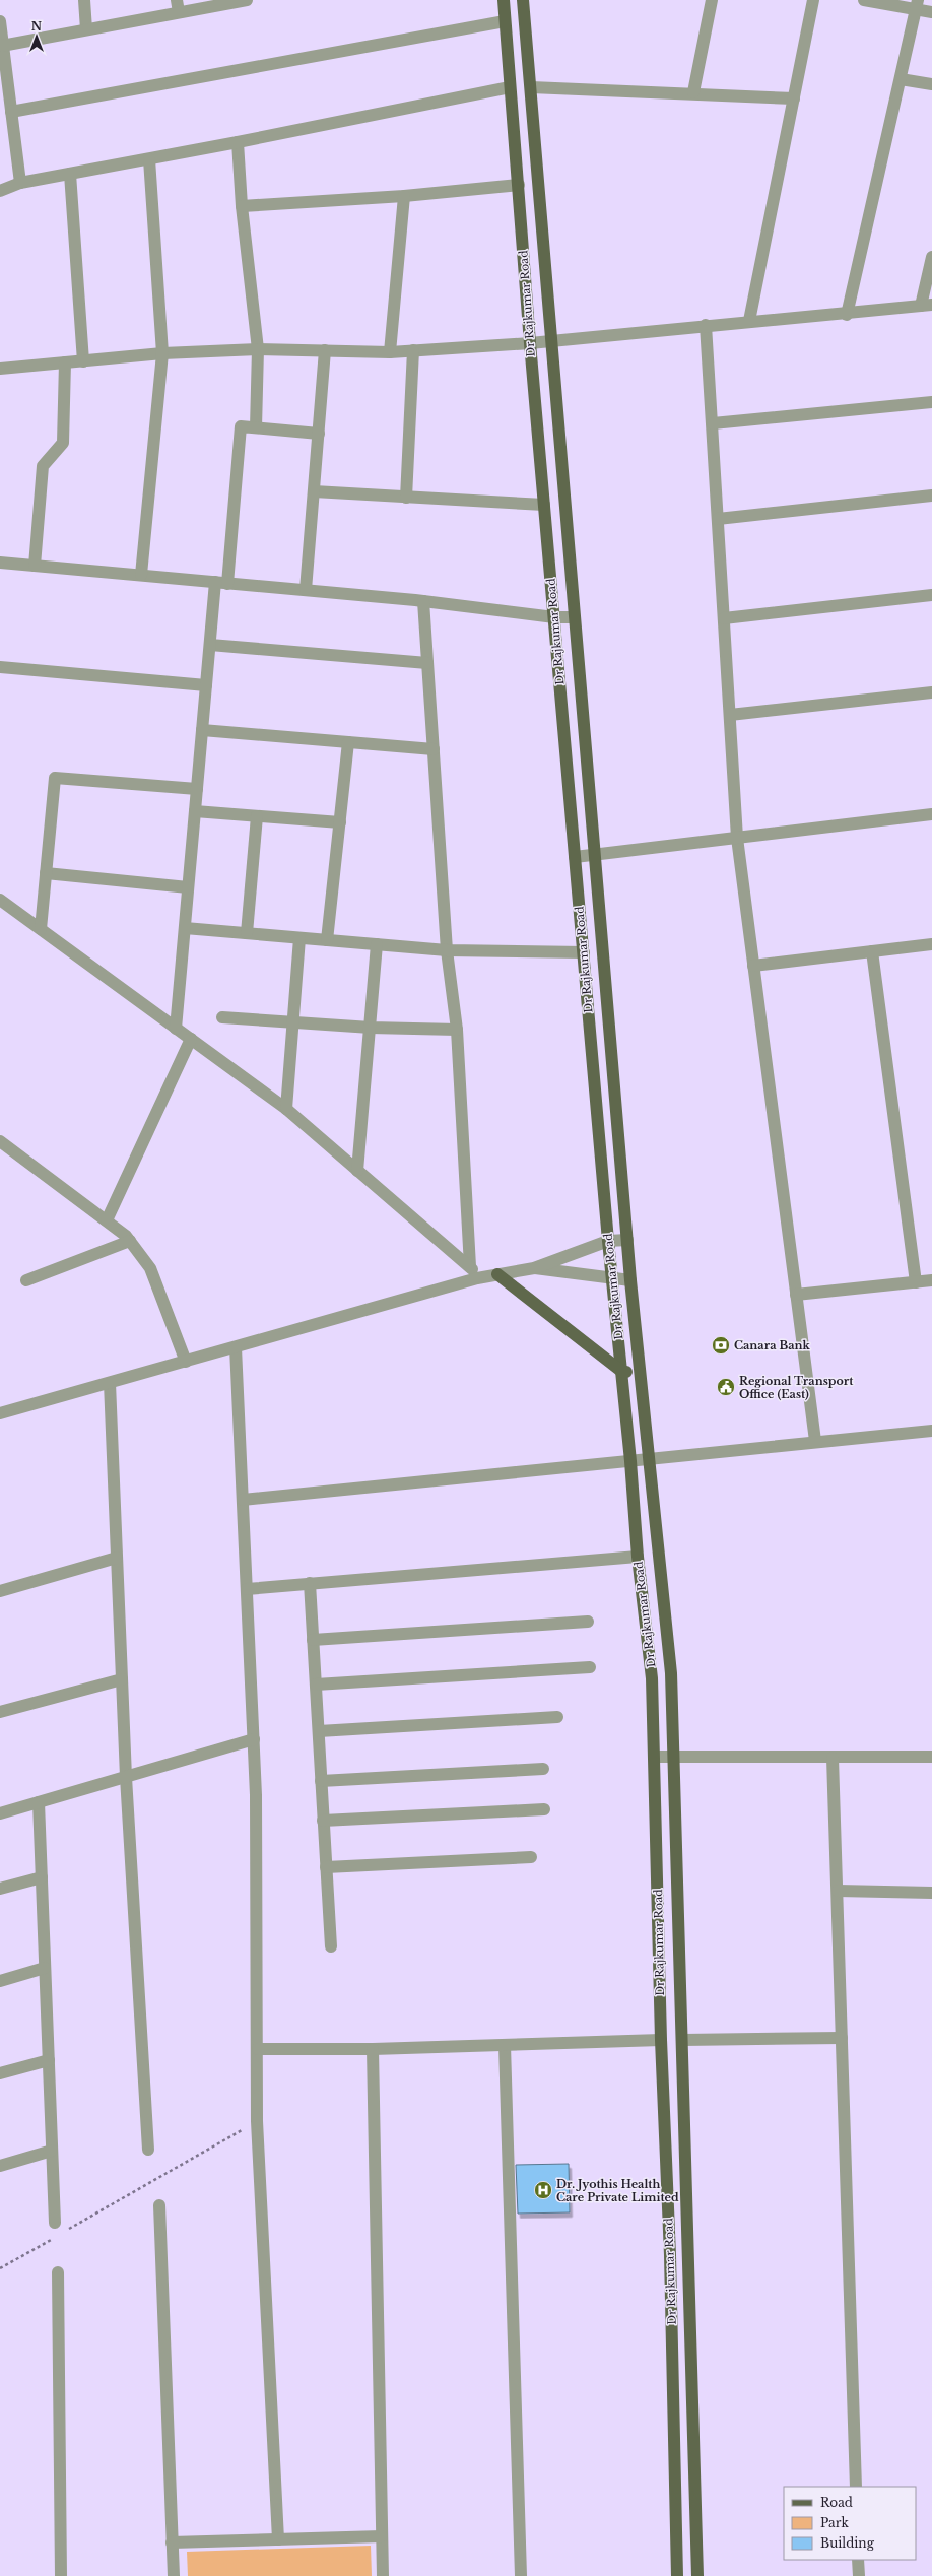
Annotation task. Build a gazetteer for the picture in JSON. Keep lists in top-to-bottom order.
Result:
{
  "streets": {
    "main road": ["Dr Rajkumar Road"]
  },
  "places": {
    "bank": ["Canara Bank"],
    "public building": ["Regional Transport Office (East)"],
    "hospital": ["Dr. Jyothis Health Care Private Limited"]
  },
  "legend": ["Road", "Park", "Building"],
  "north": "top"
}
